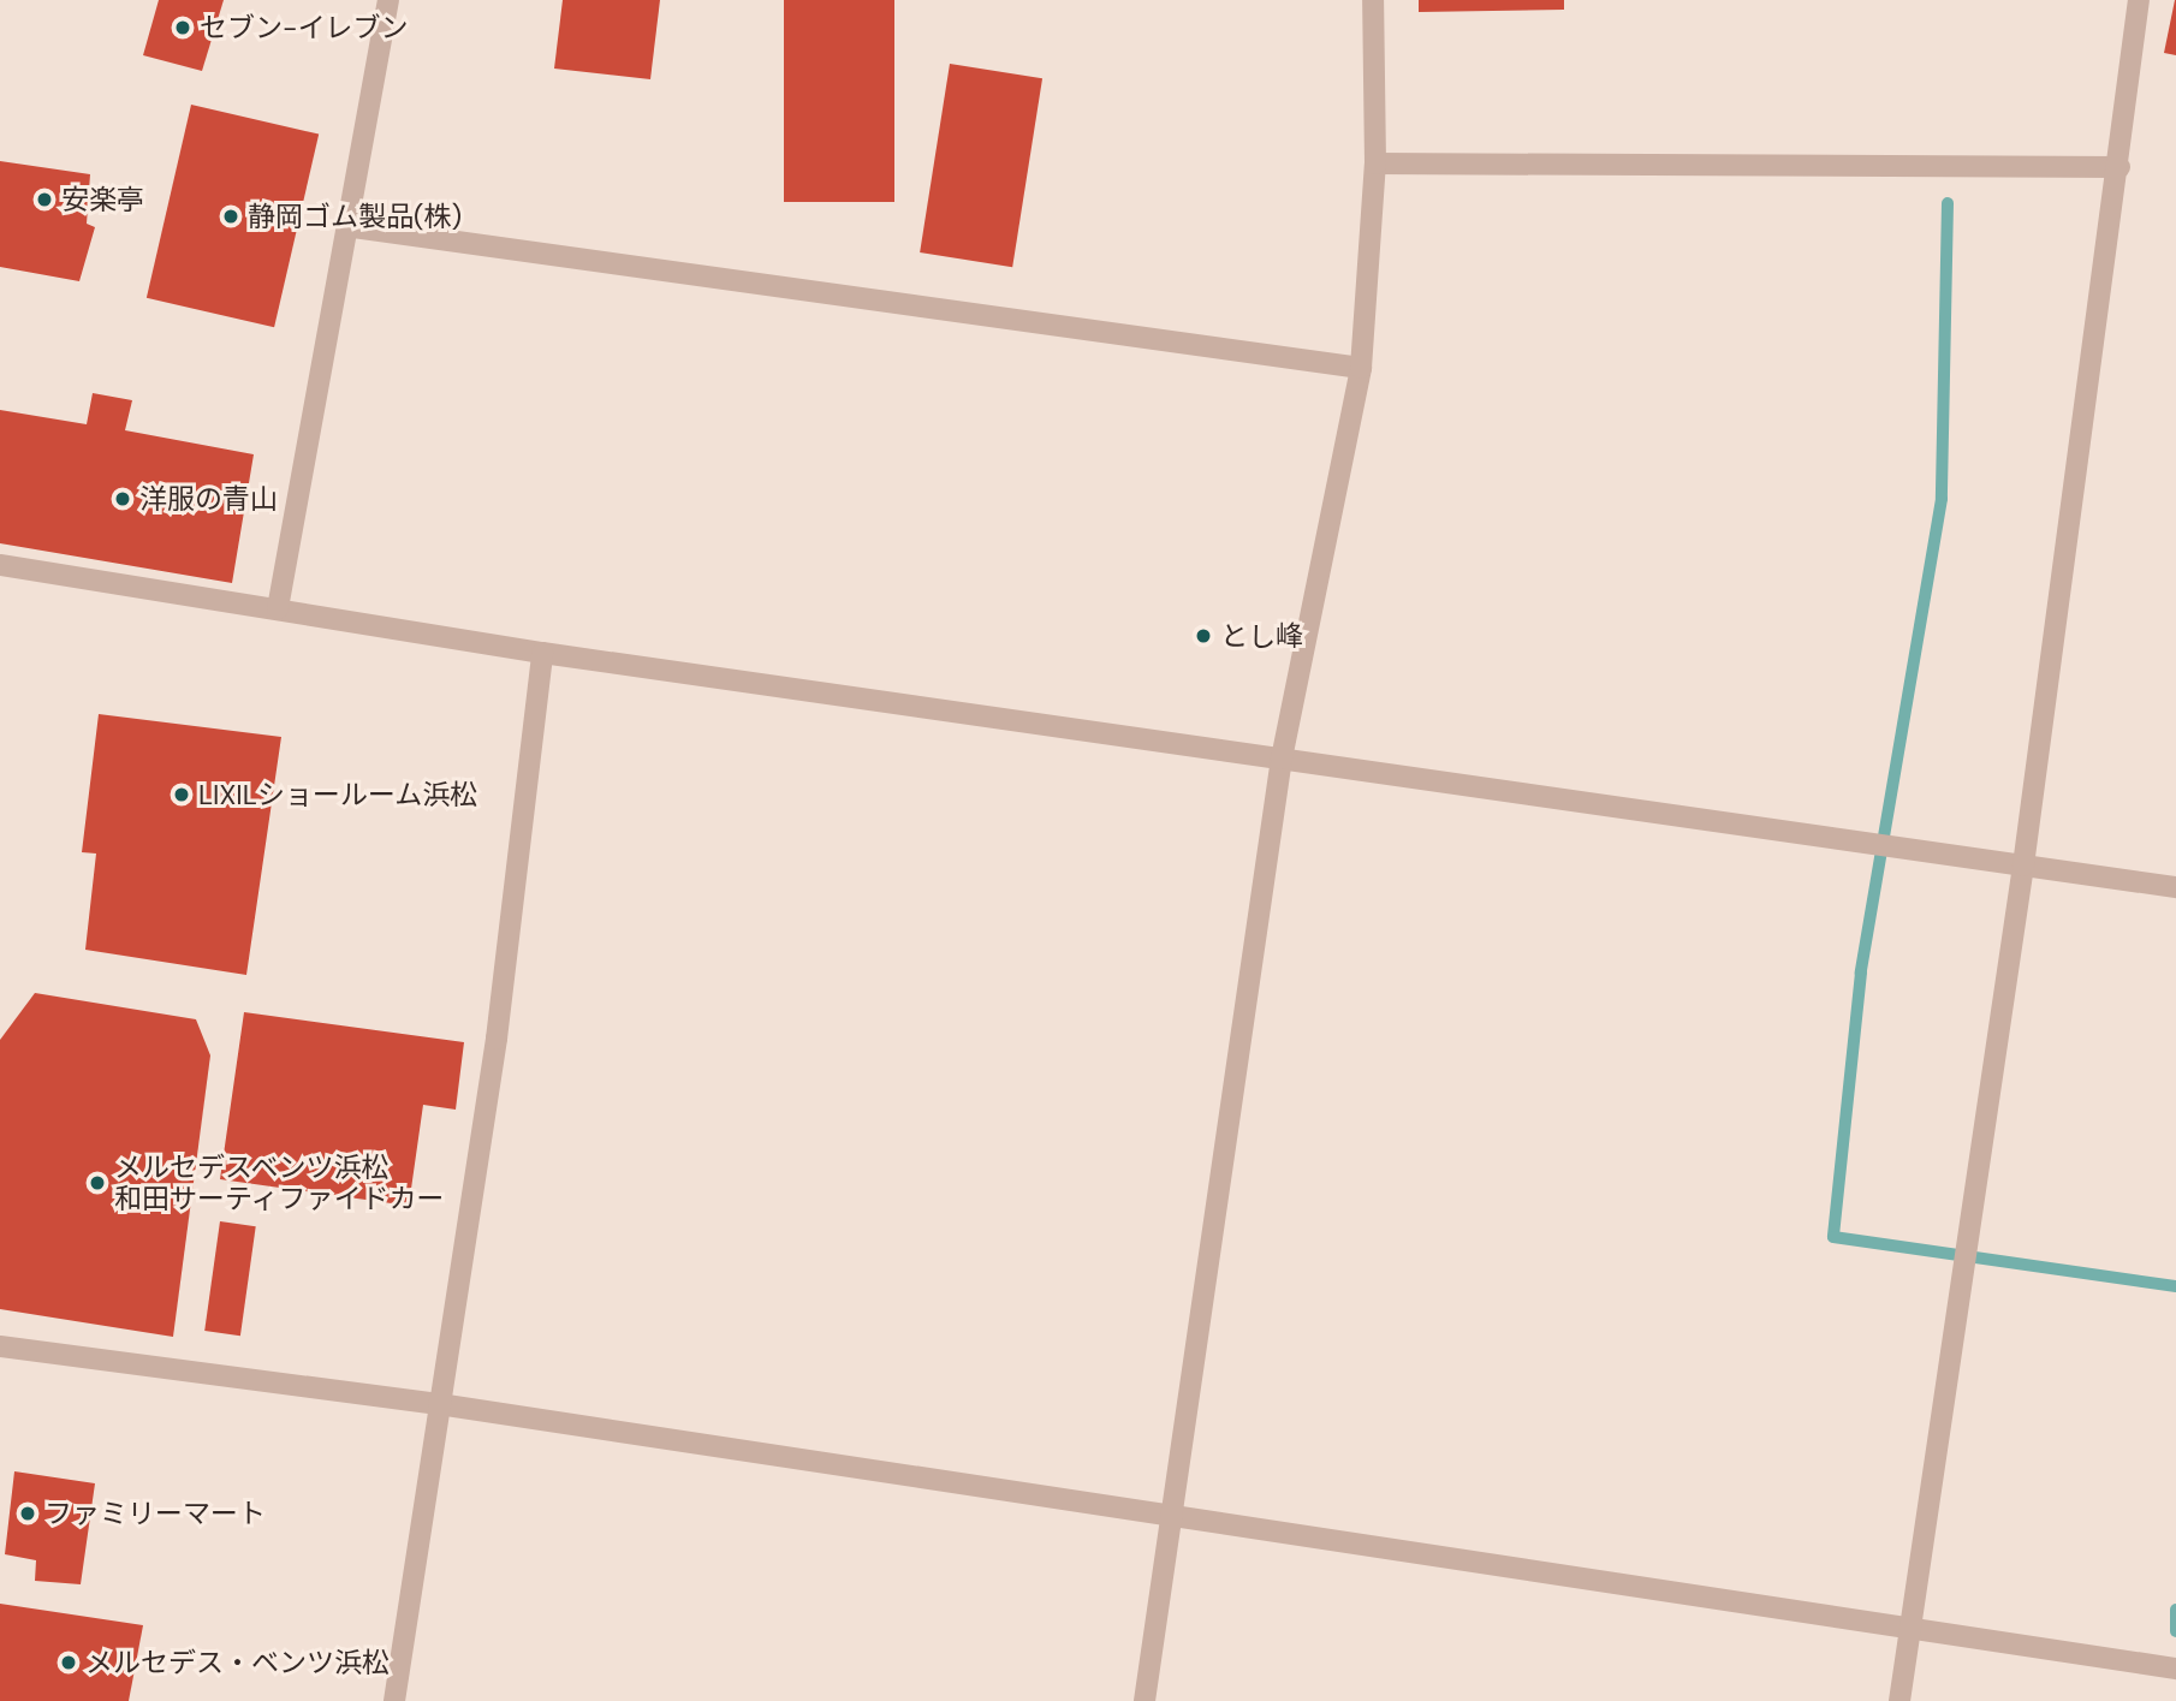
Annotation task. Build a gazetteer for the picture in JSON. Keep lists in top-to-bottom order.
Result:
{
  "places": [
    "セブン-イレブン",
    "安楽亭",
    "静岡ゴム製品(株)",
    "洋服の青山",
    "とし峰",
    "LIXILショールーム浜松",
    "メルセデスベンツ浜松 和田サーティファイドカー",
    "ファミリーマート",
    "メルセデス・ベンツ浜松"
  ]
}
